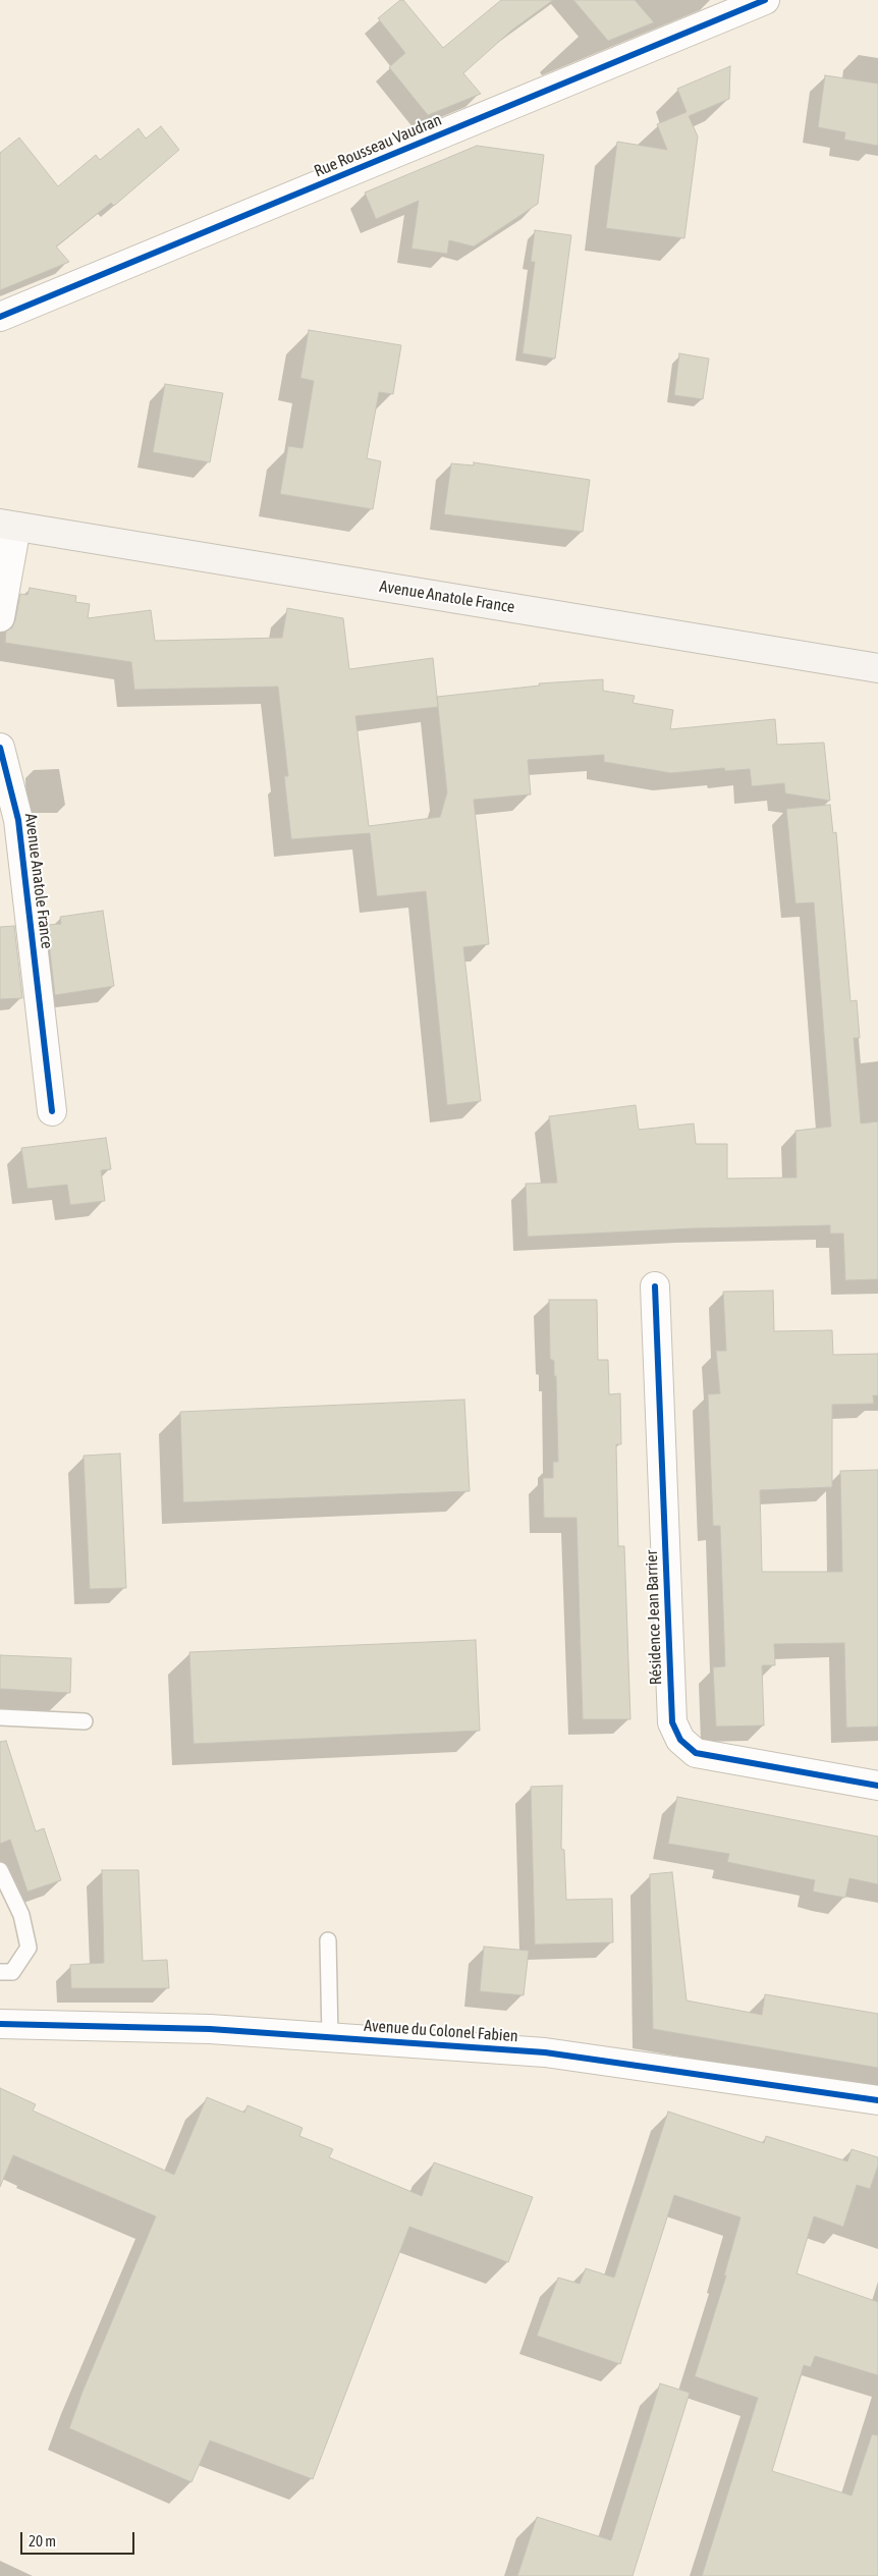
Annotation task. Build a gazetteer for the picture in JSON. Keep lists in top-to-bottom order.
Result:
{
  "streets": {
    "main road": ["Avenue Anatole France"],
    "street": ["Rue Rousseau Vaudran", "Résidence Jean Barrier", "Avenue du Colonel Fabien"]
  },
  "scale_bar": "20 m"
}
